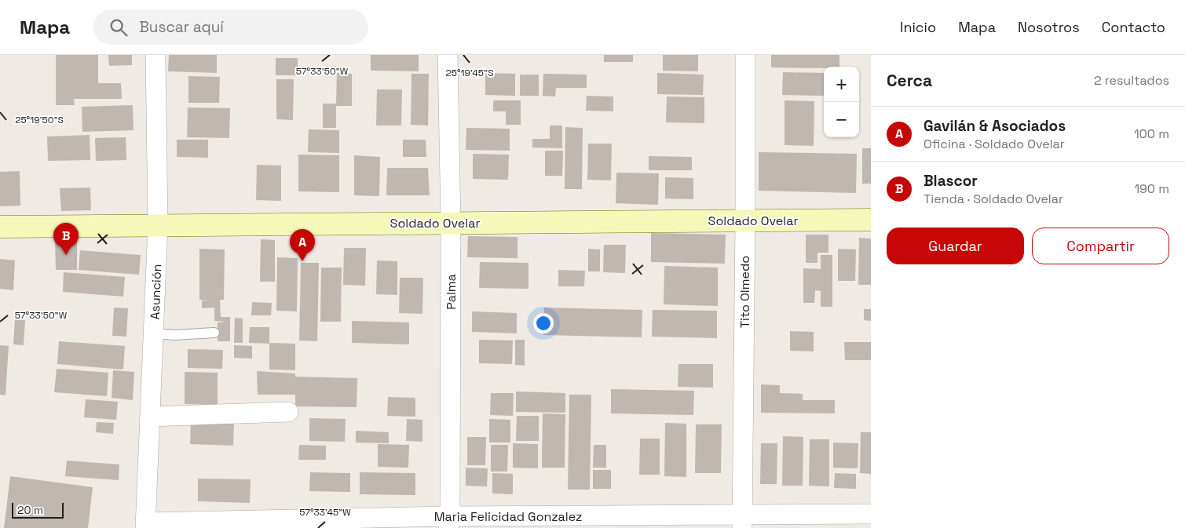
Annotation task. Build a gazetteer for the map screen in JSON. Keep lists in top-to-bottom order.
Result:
{
  "streets": {
    "main road": ["Soldado Ovelar"],
    "street": [
      "Asunción",
      "Palma",
      "Tito Olmedo",
      "Maria Felicidad Gonzalez"
    ]
  },
  "crossings": [
    ["Soldado Ovelar", "Asunción"],
    ["Soldado Ovelar", "Palma"],
    ["Soldado Ovelar", "Tito Olmedo"],
    ["Asunción", "Maria Felicidad Gonzalez"],
    ["Palma", "Maria Felicidad Gonzalez"],
    ["Tito Olmedo", "Maria Felicidad Gonzalez"]
  ],
  "scale_bar": "20 m",
  "page": {
    "header": "Mapa",
    "search": "Buscar aquí",
    "nav": [
      "Inicio",
      "Mapa",
      "Nosotros",
      "Contacto"
    ],
    "heading": ["Cerca", "2 resultados"],
    "map_buttons": ["+", "−"],
    "list": [
      {
        "mark": "A",
        "name": "Gavilán & Asociados",
        "note": "Oficina · Soldado Ovelar",
        "value": "100 m"
      },
      {
        "mark": "B",
        "name": "Blascor",
        "note": "Tienda · Soldado Ovelar",
        "value": "190 m"
      }
    ],
    "buttons": ["Guardar", "Compartir"],
    "pins": ["B", "A"],
    "scale": "20 m"
  },
  "coordinates": [
    "57°33'50\"W",
    "25°19'45\"S",
    "25°19'50\"S",
    "57°33'45\"W"
  ]
}
